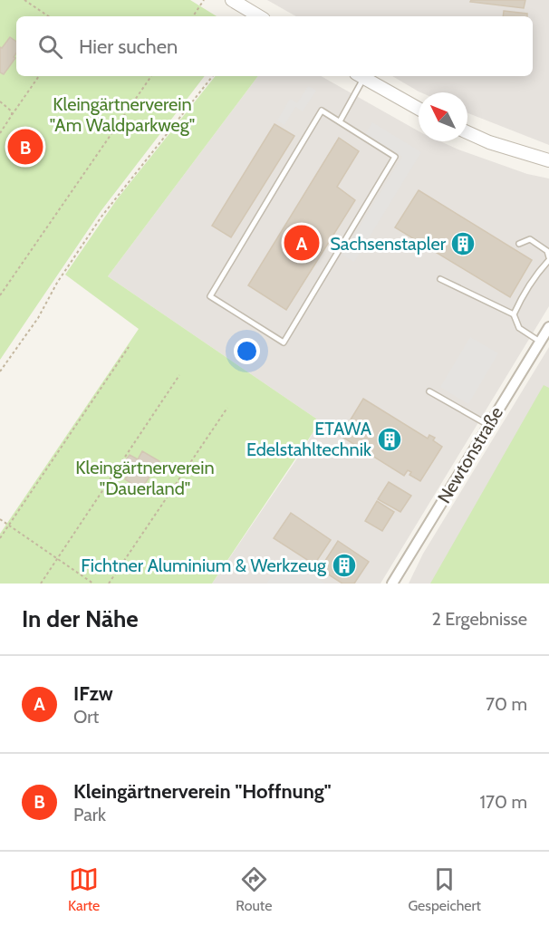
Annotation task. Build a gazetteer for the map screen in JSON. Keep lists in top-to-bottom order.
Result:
{
  "streets": {
    "street": ["Newtonstraße"]
  },
  "parks": ["Kleingärtnerverein \"Am Waldparkweg\"", "Kleingärtnerverein \"Dauerland\""],
  "places": {
    "building": ["Sachsenstapler", "ETAWA Edelstahltechnik", "Fichtner Aluminium & Werkzeug"]
  },
  "north": "top left",
  "page": {
    "search": "Hier suchen",
    "pins": ["B", "A"],
    "heading": ["In der Nähe", "2 Ergebnisse"],
    "list": [
      {
        "mark": "A",
        "name": "IFzw",
        "note": "Ort",
        "value": "70 m"
      },
      {
        "mark": "B",
        "name": "Kleingärtnerverein \"Hoffnung\"",
        "note": "Park",
        "value": "170 m"
      }
    ],
    "nav": ["Karte", "Route", "Gespeichert"]
  }
}
